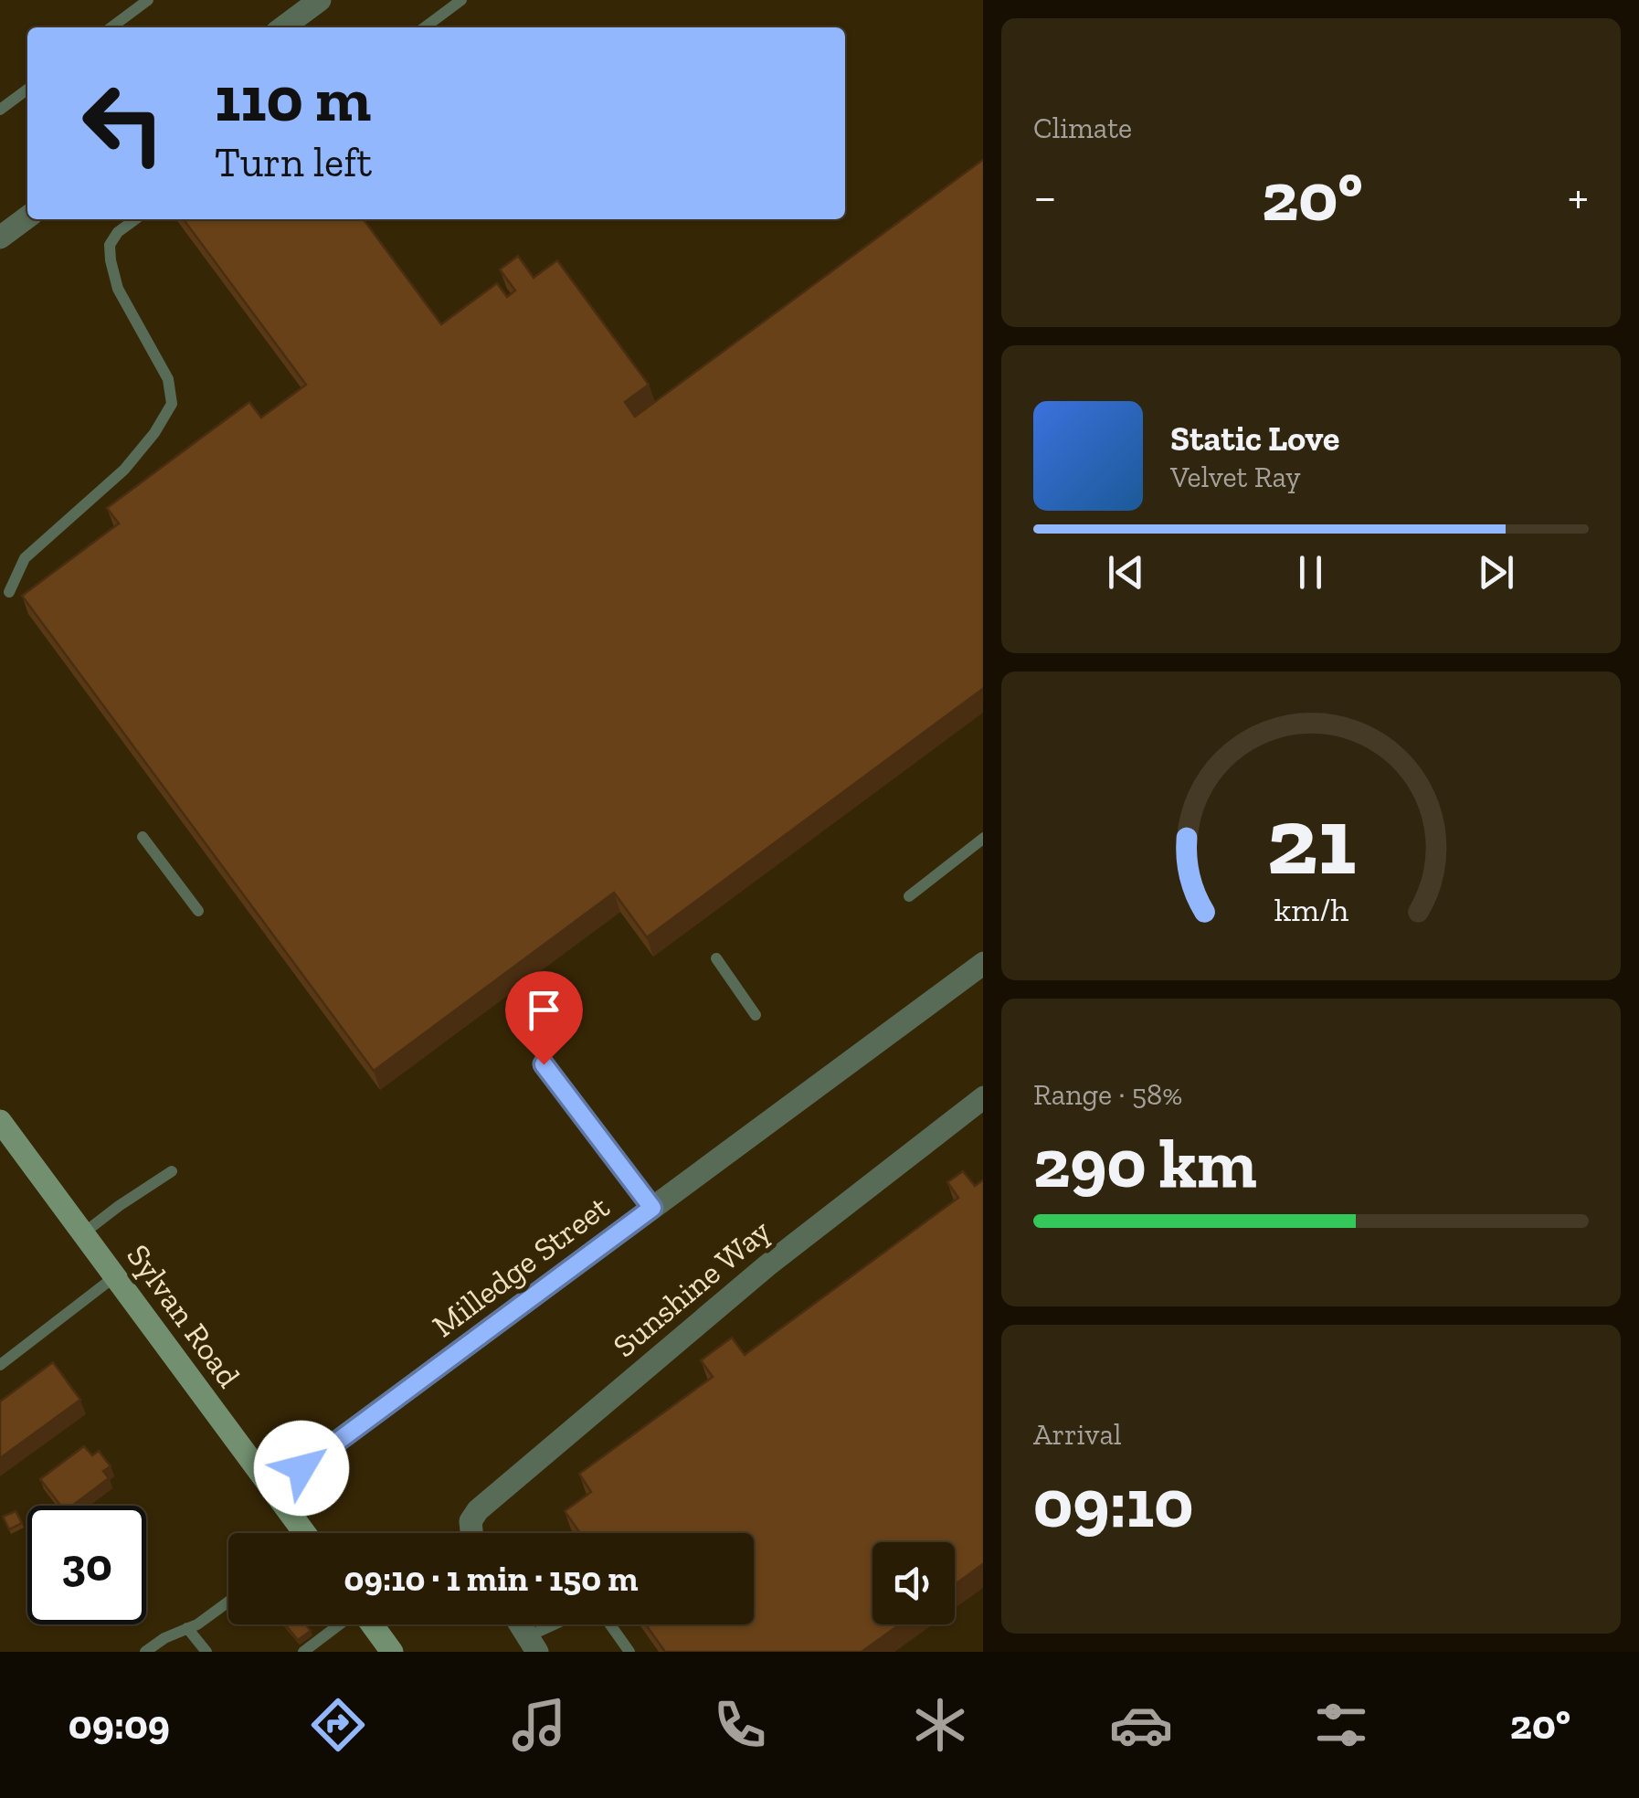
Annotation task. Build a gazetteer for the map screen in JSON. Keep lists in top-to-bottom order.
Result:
{
  "streets": {
    "main road": ["Sylvan Road"],
    "street": ["Milledge Street", "Sunshine Way"]
  },
  "crossings": [
    ["Milledge Street", "Sylvan Road"]
  ],
  "page": {
    "tile": [
      "Climate",
      ["Range · 58%", "290 km"],
      ["Arrival", "09:10"]
    ],
    "turn": ["110 m", "Turn left"],
    "heat": ["−", "20°", "+"],
    "song": ["Static Love", "Velvet Ray"],
    "limit": "30",
    "trip": "09:10 · 1 min · 150 m",
    "tabs": ["09:09", "20°"],
    "gauge": ["21", "km/h"]
  }
}
